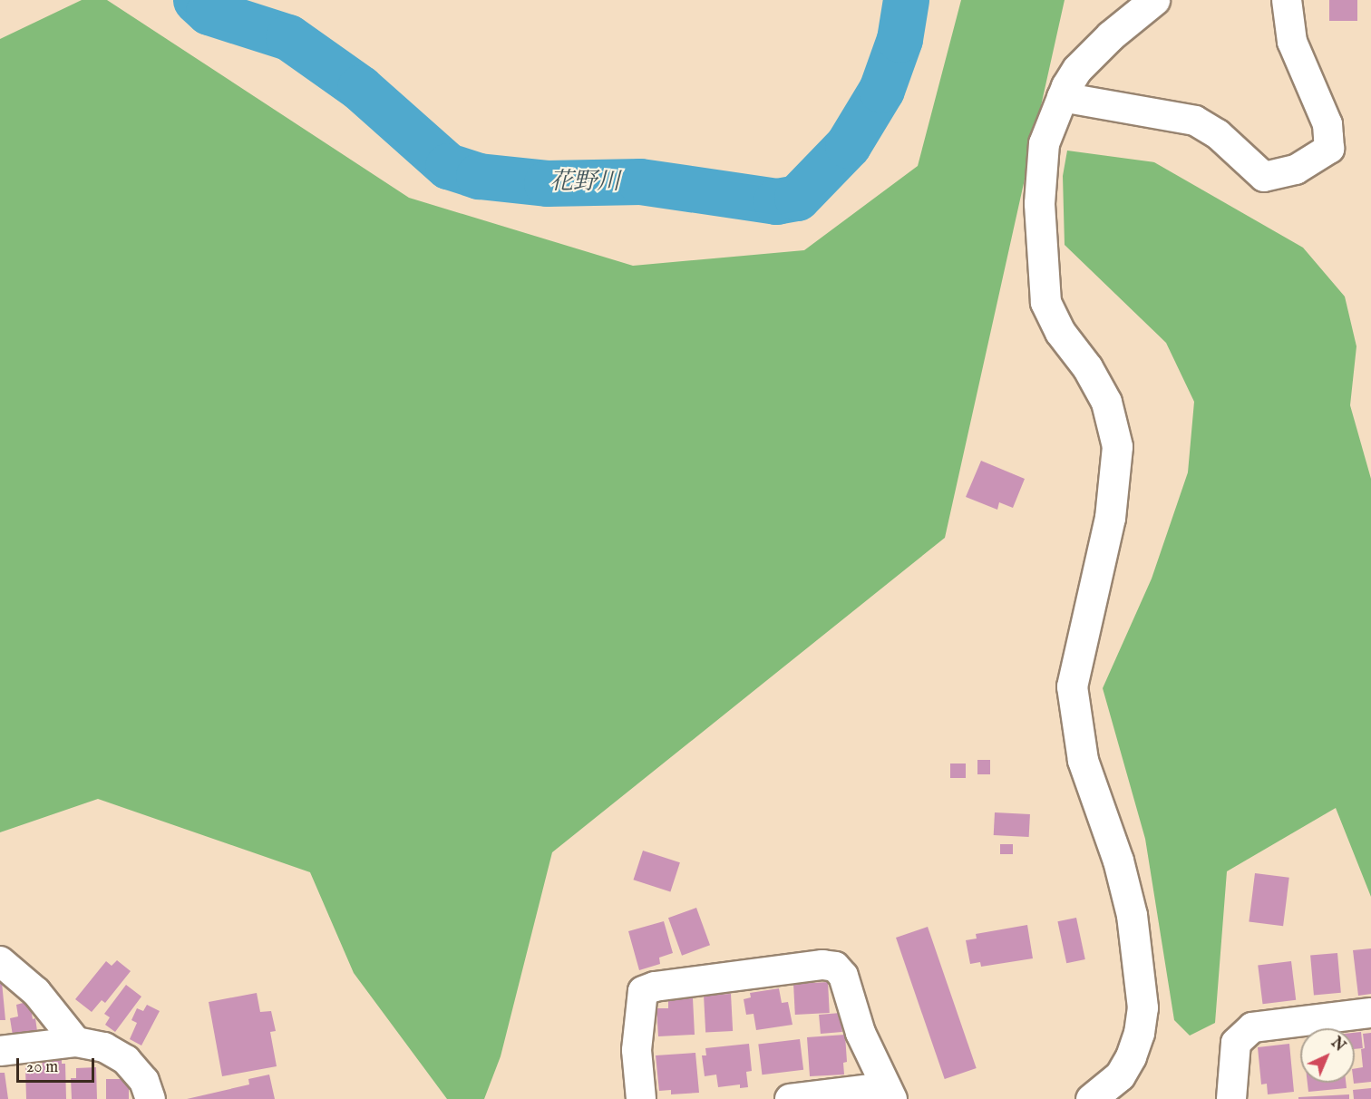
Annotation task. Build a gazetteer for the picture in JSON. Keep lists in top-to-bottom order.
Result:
{
  "water": ["花野川"],
  "scale_bar": "20 m",
  "north": "top right"
}
